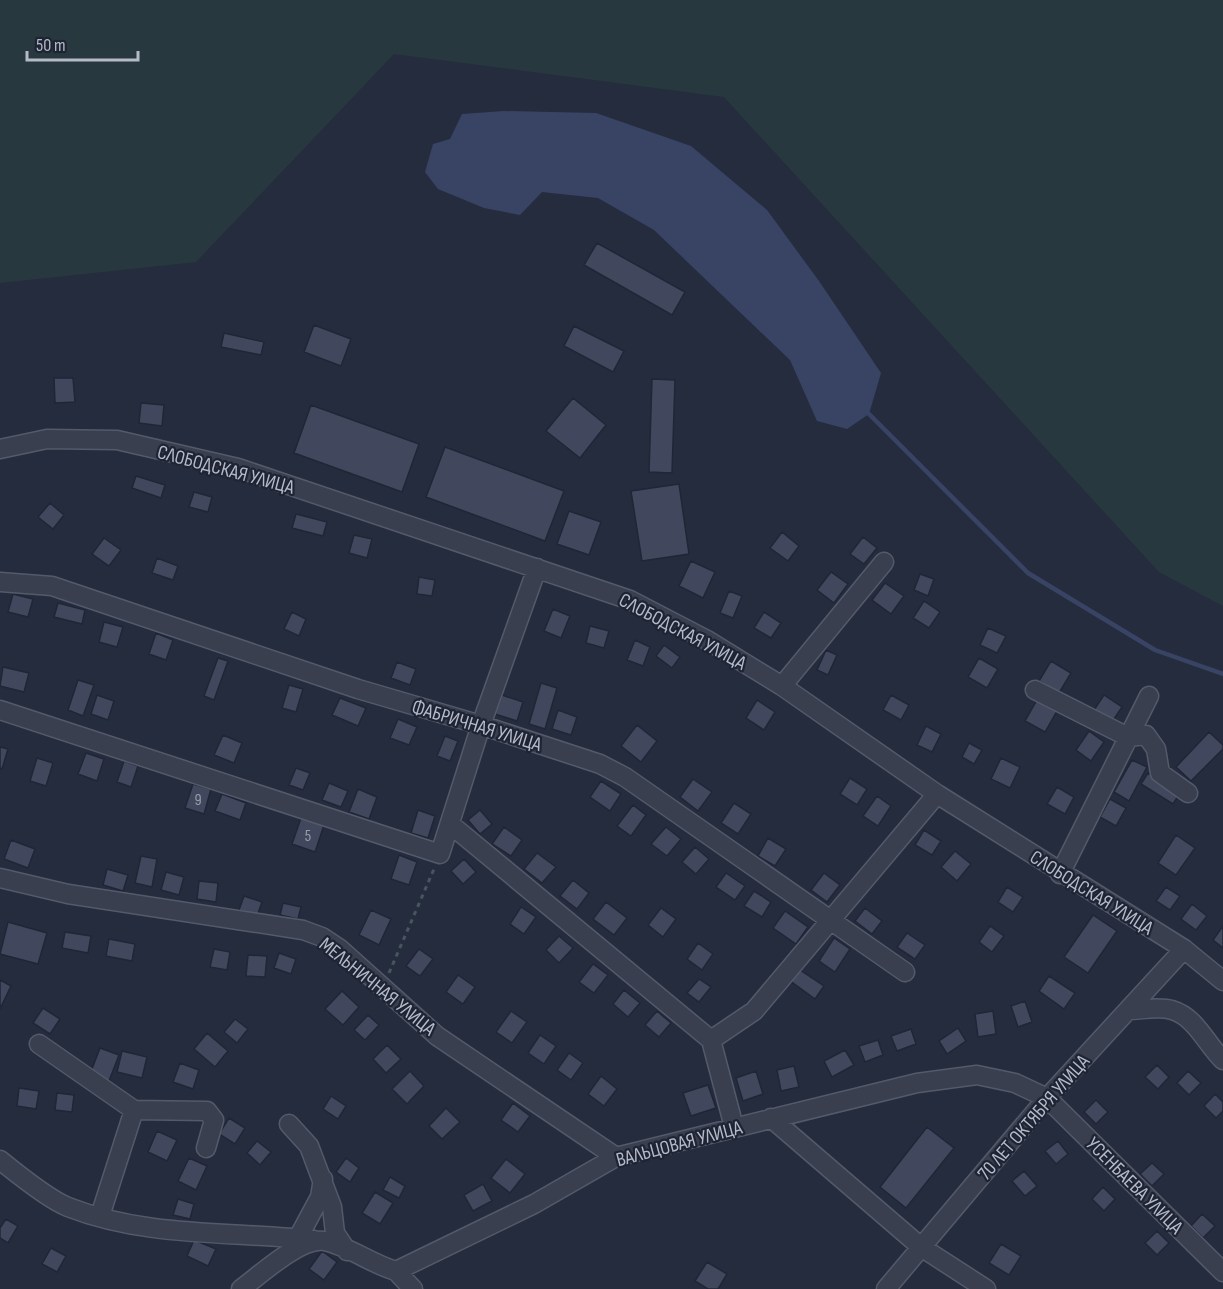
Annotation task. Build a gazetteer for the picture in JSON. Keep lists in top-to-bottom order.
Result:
{
  "streets": {
    "street": [
      "СЛОБОДСКАЯ УЛИЦА",
      "ФАБРИЧНАЯ УЛИЦА",
      "МЕЛЬНИЧНАЯ УЛИЦА",
      "70 ЛЕТ ОКТЯБРЯ УЛИЦА",
      "ВАЛЬЦОВАЯ УЛИЦА",
      "УСЕНБАЕВА УЛИЦА"
    ]
  },
  "crossings": [
    ["СЛОБОДСКАЯ УЛИЦА", "70 ЛЕТ ОКТЯБРЯ УЛИЦА"],
    ["МЕЛЬНИЧНАЯ УЛИЦА", "ВАЛЬЦОВАЯ УЛИЦА"],
    ["70 ЛЕТ ОКТЯБРЯ УЛИЦА", "ВАЛЬЦОВАЯ УЛИЦА"],
    ["70 ЛЕТ ОКТЯБРЯ УЛИЦА", "УСЕНБАЕВА УЛИЦА"],
    ["ВАЛЬЦОВАЯ УЛИЦА", "УСЕНБАЕВА УЛИЦА"]
  ],
  "house_numbers": ["9", "5"],
  "scale_bar": "50 m"
}
